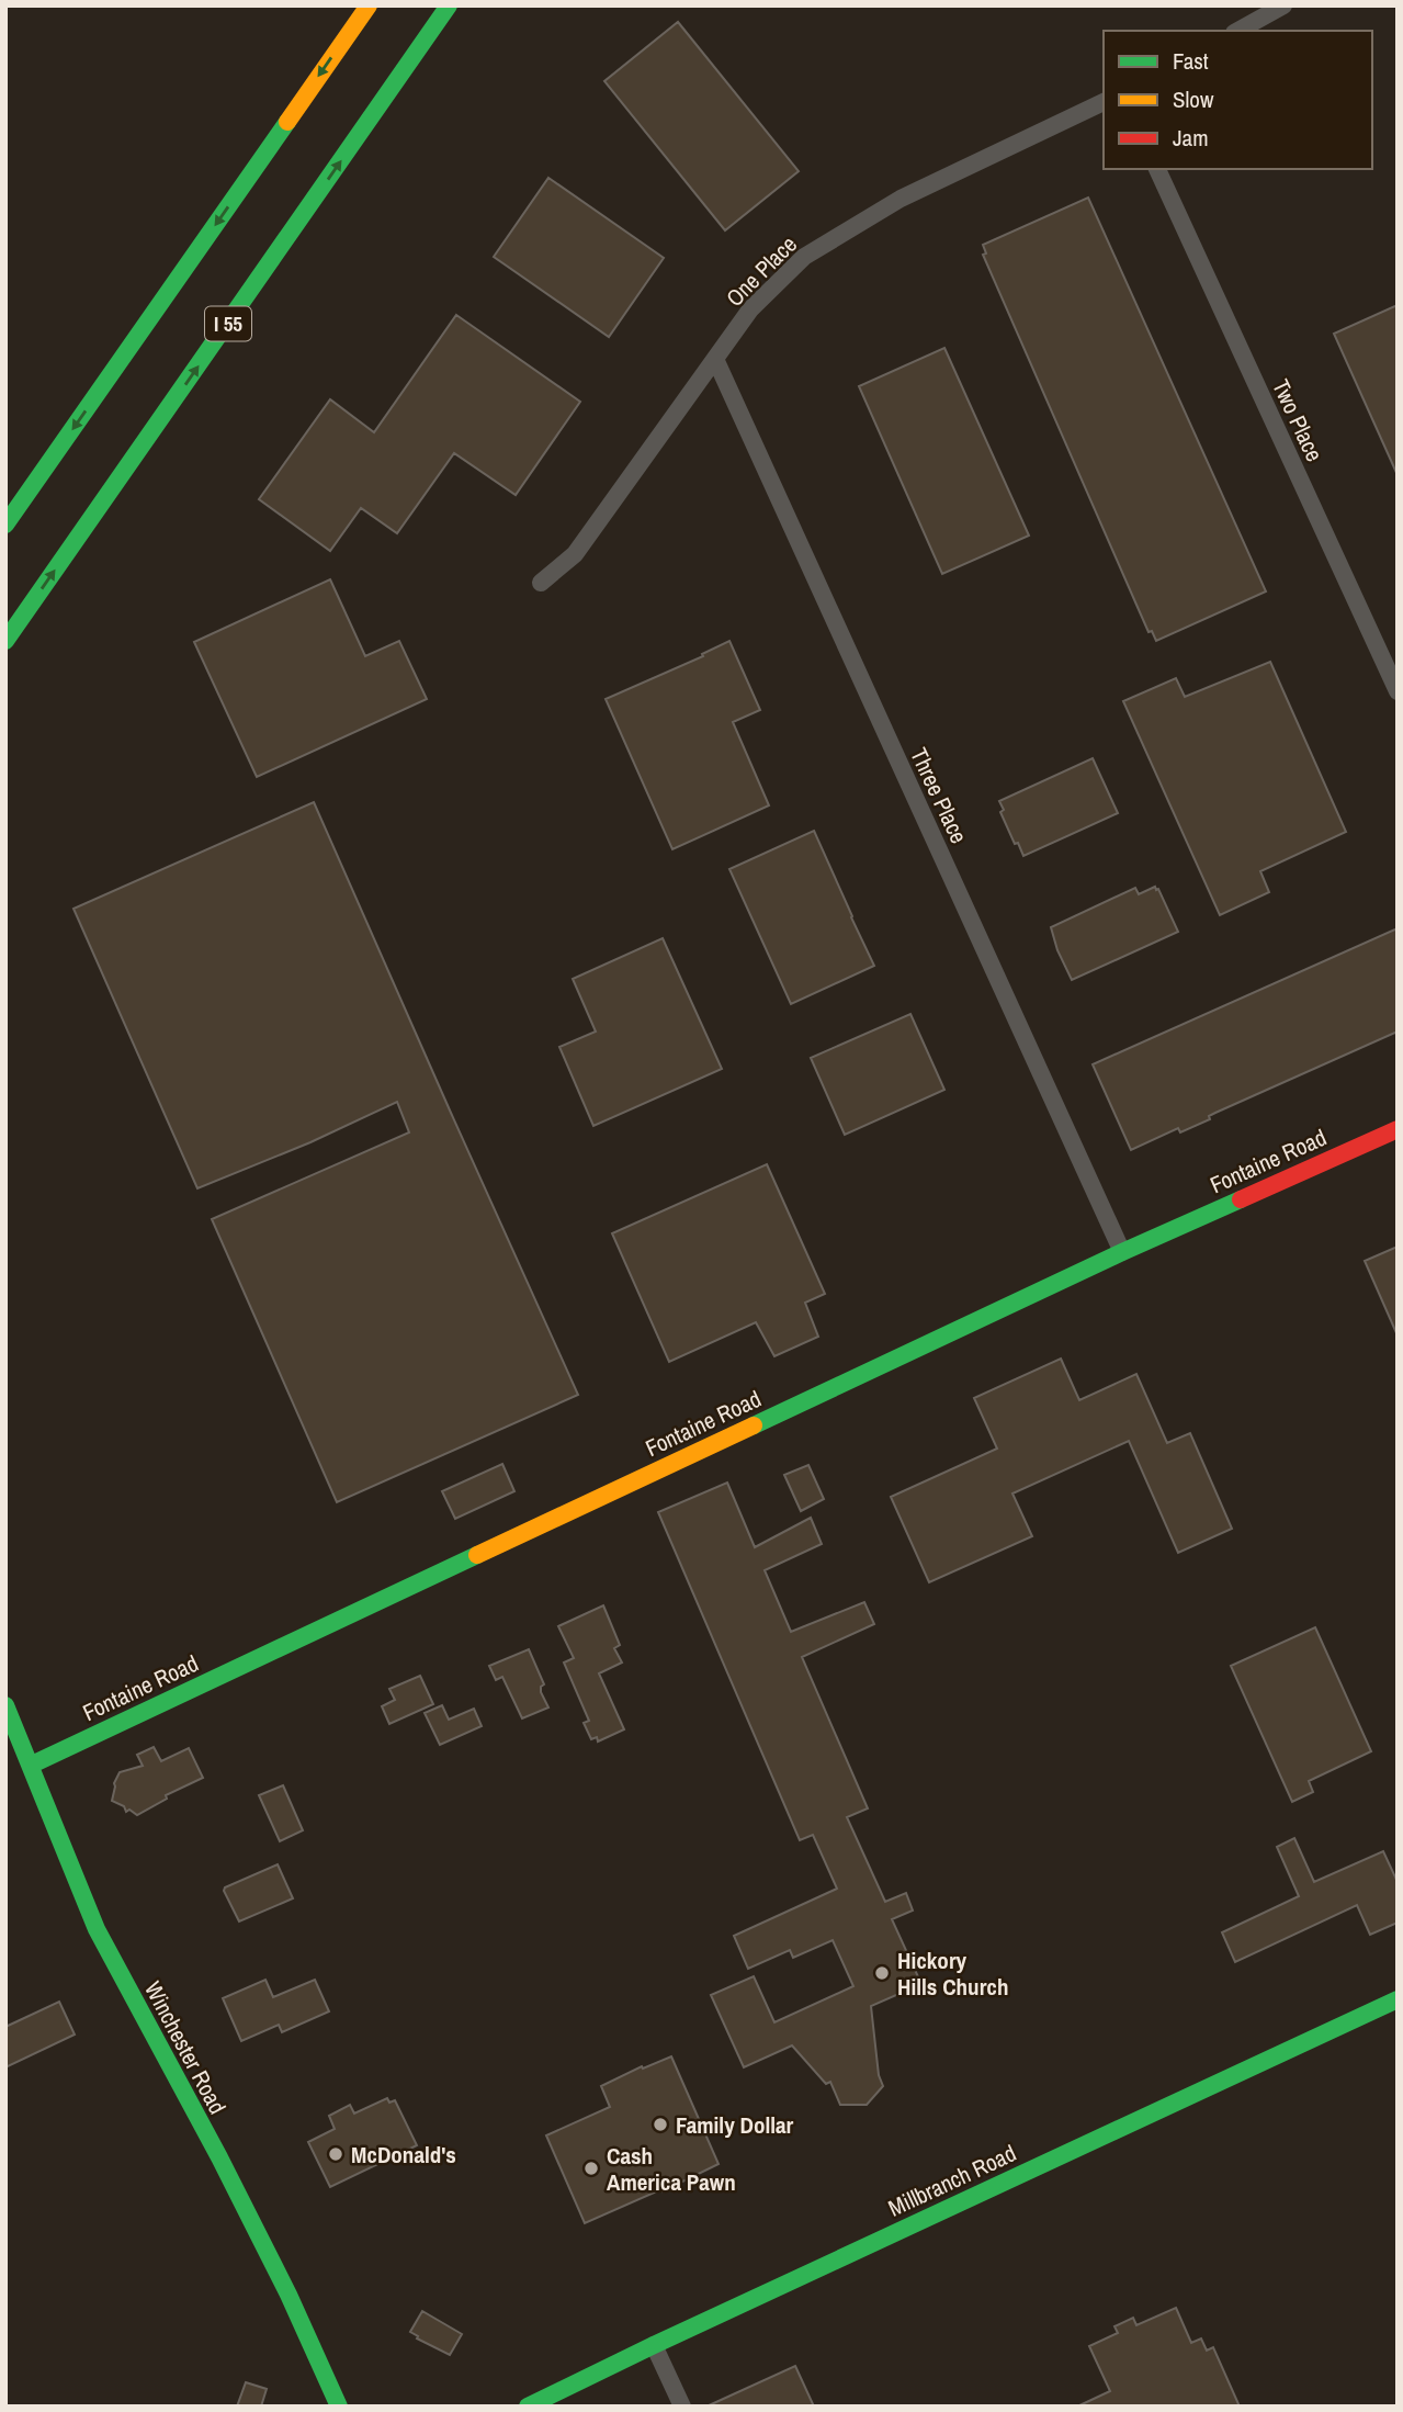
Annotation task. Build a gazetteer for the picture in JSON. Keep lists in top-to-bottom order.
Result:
{
  "streets": {
    "main road": [
      "I 55",
      "Fontaine Road",
      "Winchester Road",
      "Millbranch Road"
    ],
    "street": ["One Place", "Two Place", "Three Place"]
  },
  "crossings": [
    ["One Place", "Three Place"],
    ["Three Place", "Fontaine Road"],
    ["Fontaine Road", "Winchester Road"]
  ],
  "places": [
    "Hickory Hills Church",
    "Family Dollar",
    "McDonald's",
    "Cash America Pawn"
  ],
  "legend": ["Fast", "Slow", "Jam"]
}
